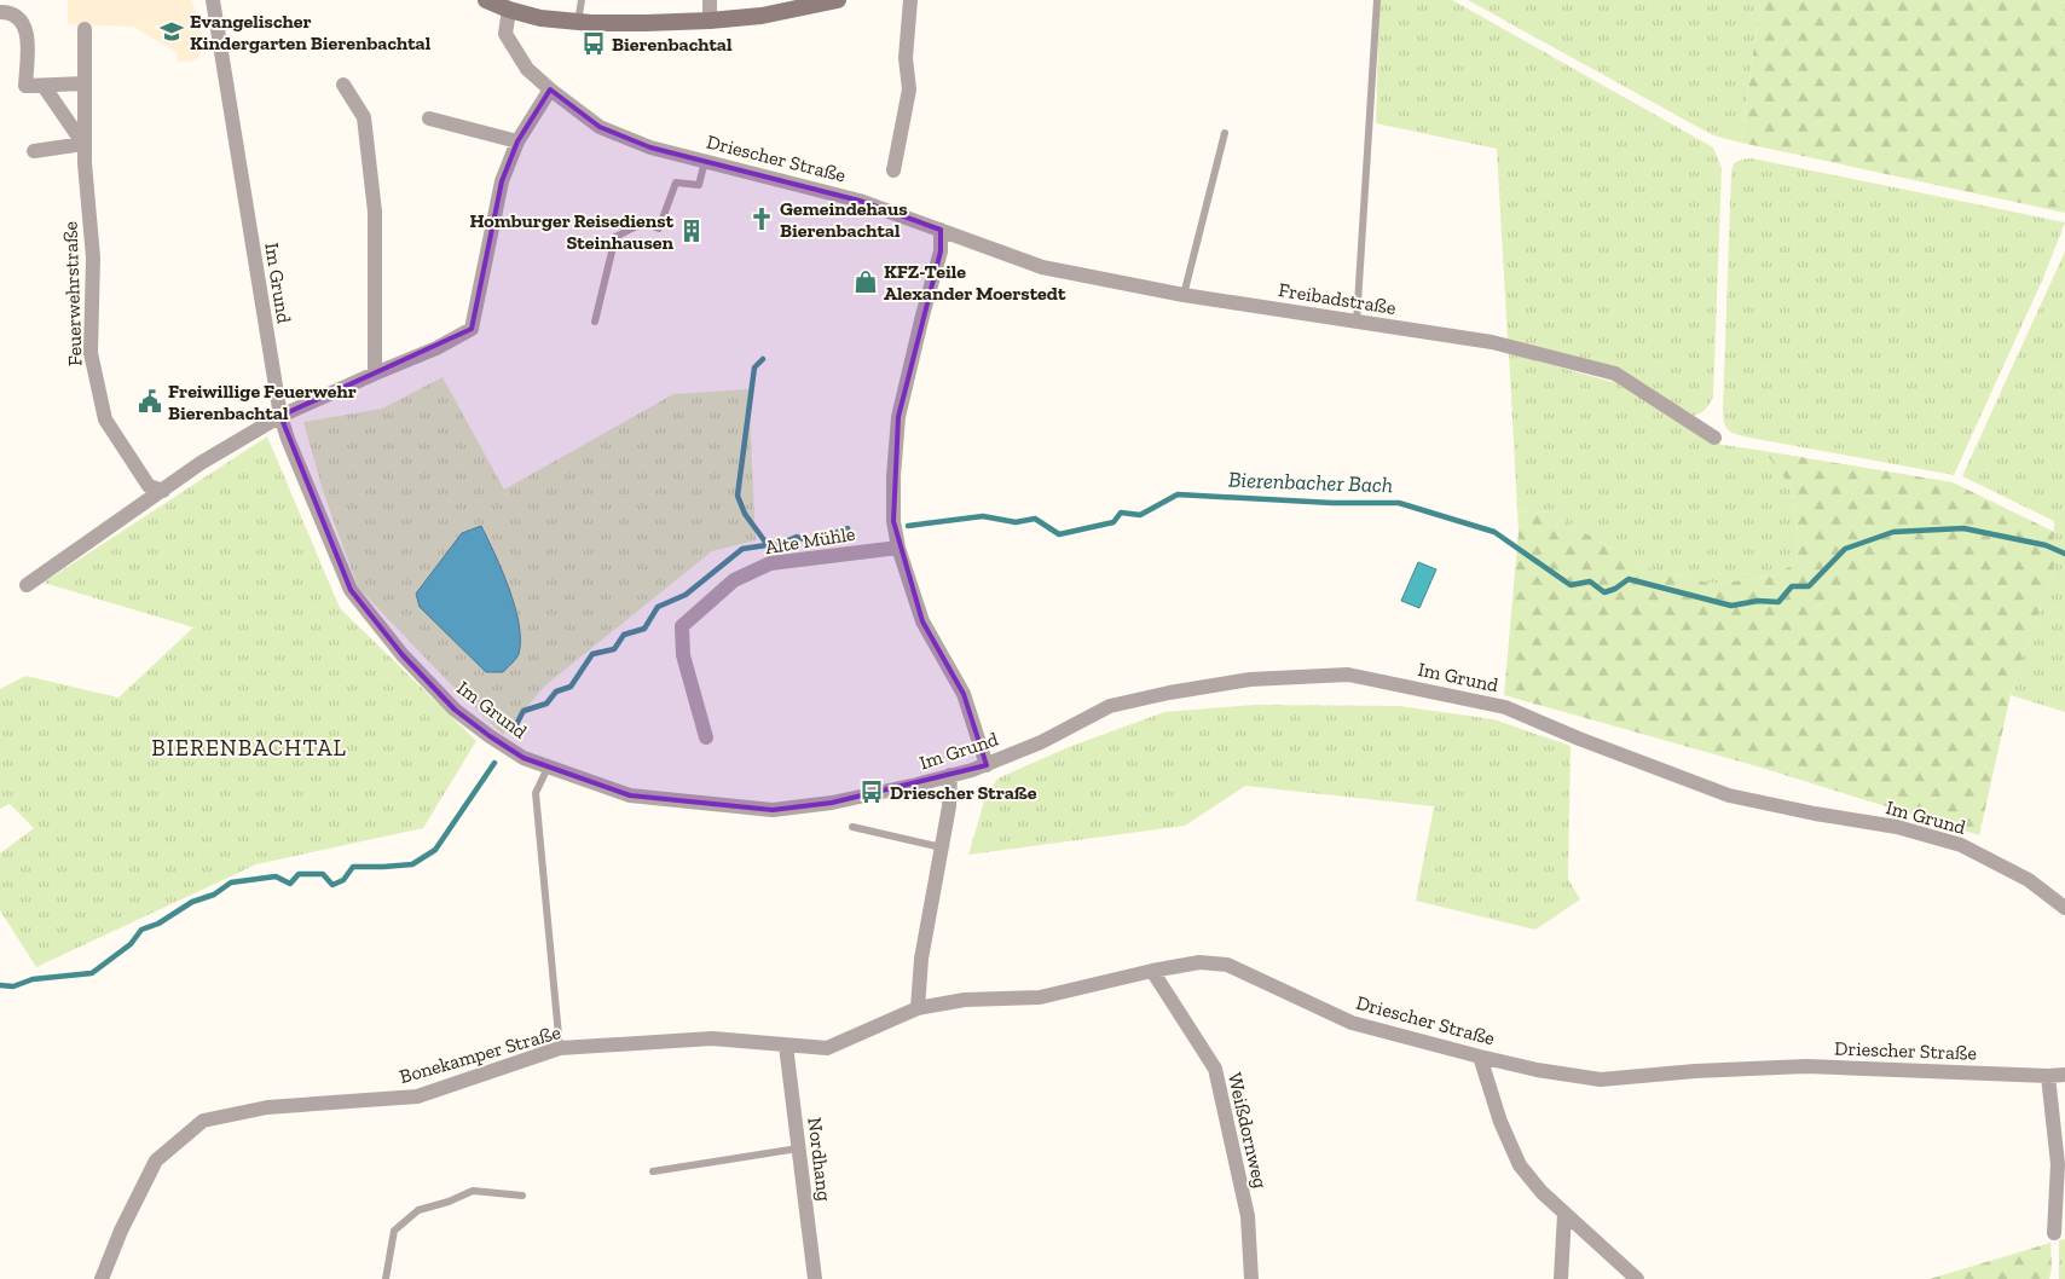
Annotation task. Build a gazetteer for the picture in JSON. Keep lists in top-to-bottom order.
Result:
{
  "streets": {
    "street": [
      "Driescher Straße",
      "Im Grund",
      "Feuerwehrstraße",
      "Freibadstraße",
      "Alte Mühle",
      "Bonekamper Straße",
      "Weißdornweg",
      "Nordhang"
    ]
  },
  "crossings": [
    ["Driescher Straße", "Freibadstraße"],
    ["Driescher Straße", "Bonekamper Straße"],
    ["Driescher Straße", "Weißdornweg"],
    ["Bonekamper Straße", "Nordhang"]
  ],
  "districts": ["BIERENBACHTAL"],
  "water": ["Bierenbacher Bach"],
  "places": {
    "school or university": ["Evangelischer Kindergarten Bierenbachtal"],
    "bus stop": ["Bierenbachtal", "Driescher Straße"],
    "church": ["Gemeindehaus Bierenbachtal"],
    "building": ["Homburger Reisedienst Steinhausen"],
    "shop": ["KFZ-Teile Alexander Moerstedt"],
    "public building": ["Freiwillige Feuerwehr Bierenbachtal"]
  }
}
